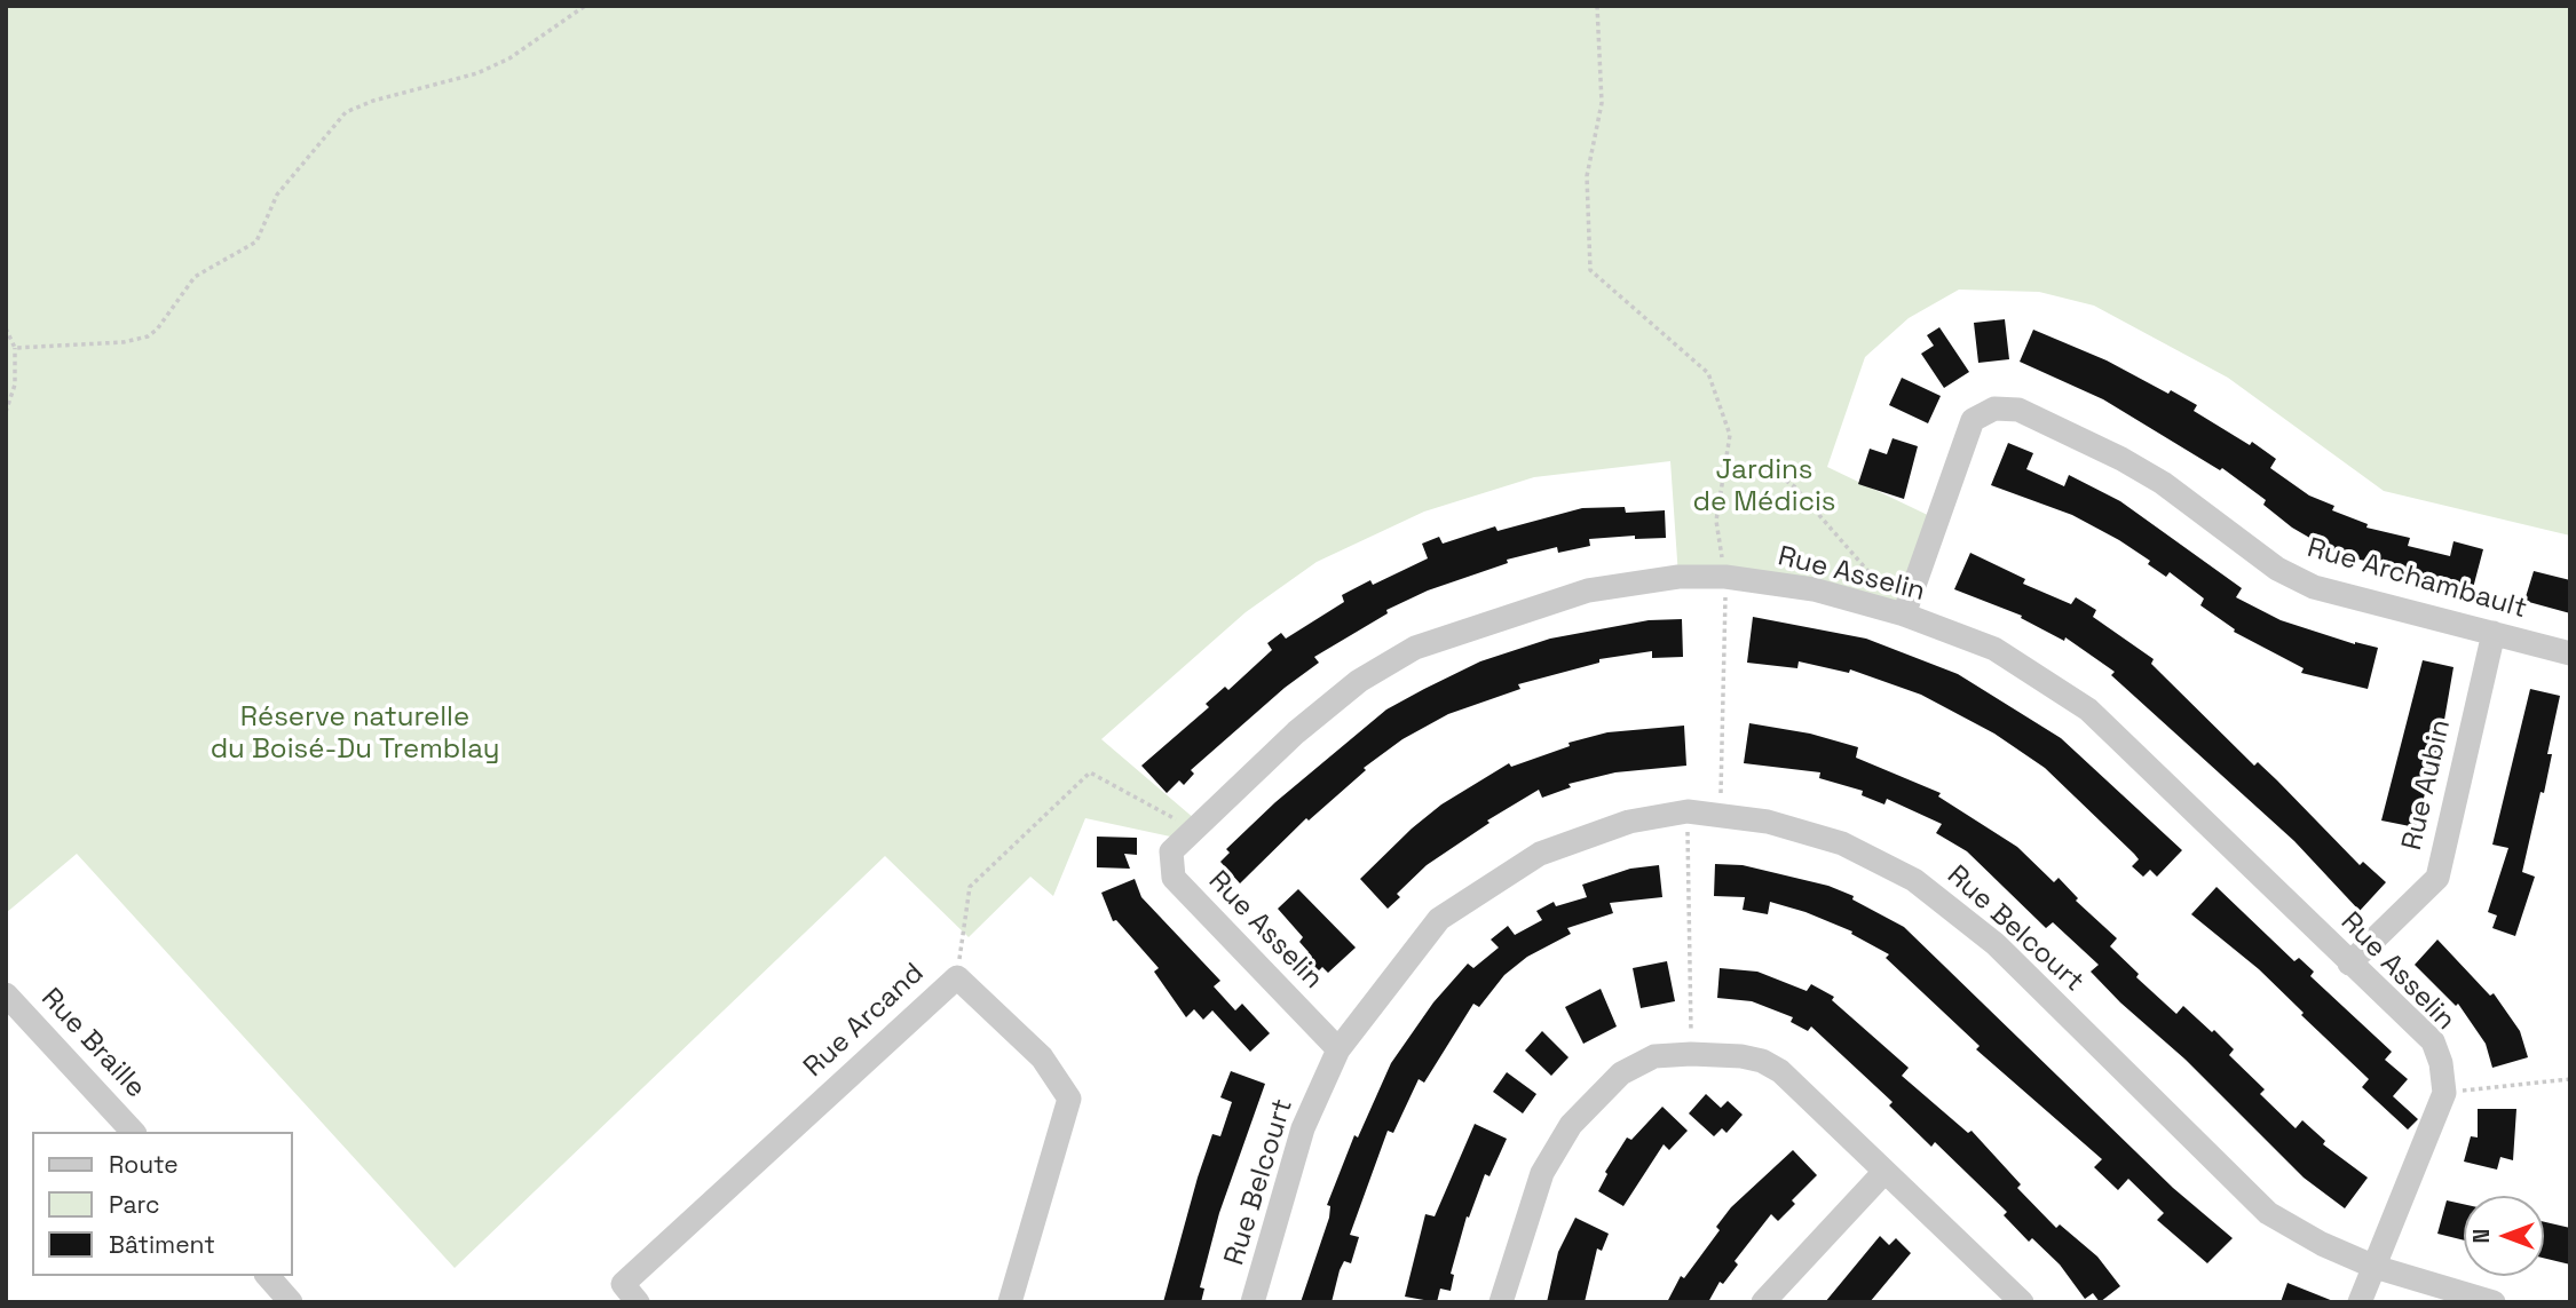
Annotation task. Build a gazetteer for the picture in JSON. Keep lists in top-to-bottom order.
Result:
{
  "streets": {
    "street": [
      "Rue Asselin",
      "Rue Archambault",
      "Rue Aubin",
      "Rue Belcourt",
      "Rue Arcand",
      "Rue Braille"
    ]
  },
  "crossings": [
    ["Rue Asselin", "Rue Archambault"],
    ["Rue Asselin", "Rue Aubin"],
    ["Rue Asselin", "Rue Belcourt"],
    ["Rue Archambault", "Rue Aubin"]
  ],
  "parks": ["Jardins de Médicis", "Réserve naturelle du Boisé-Du Tremblay"],
  "legend": ["Route", "Parc", "Bâtiment"],
  "north": "left"
}
